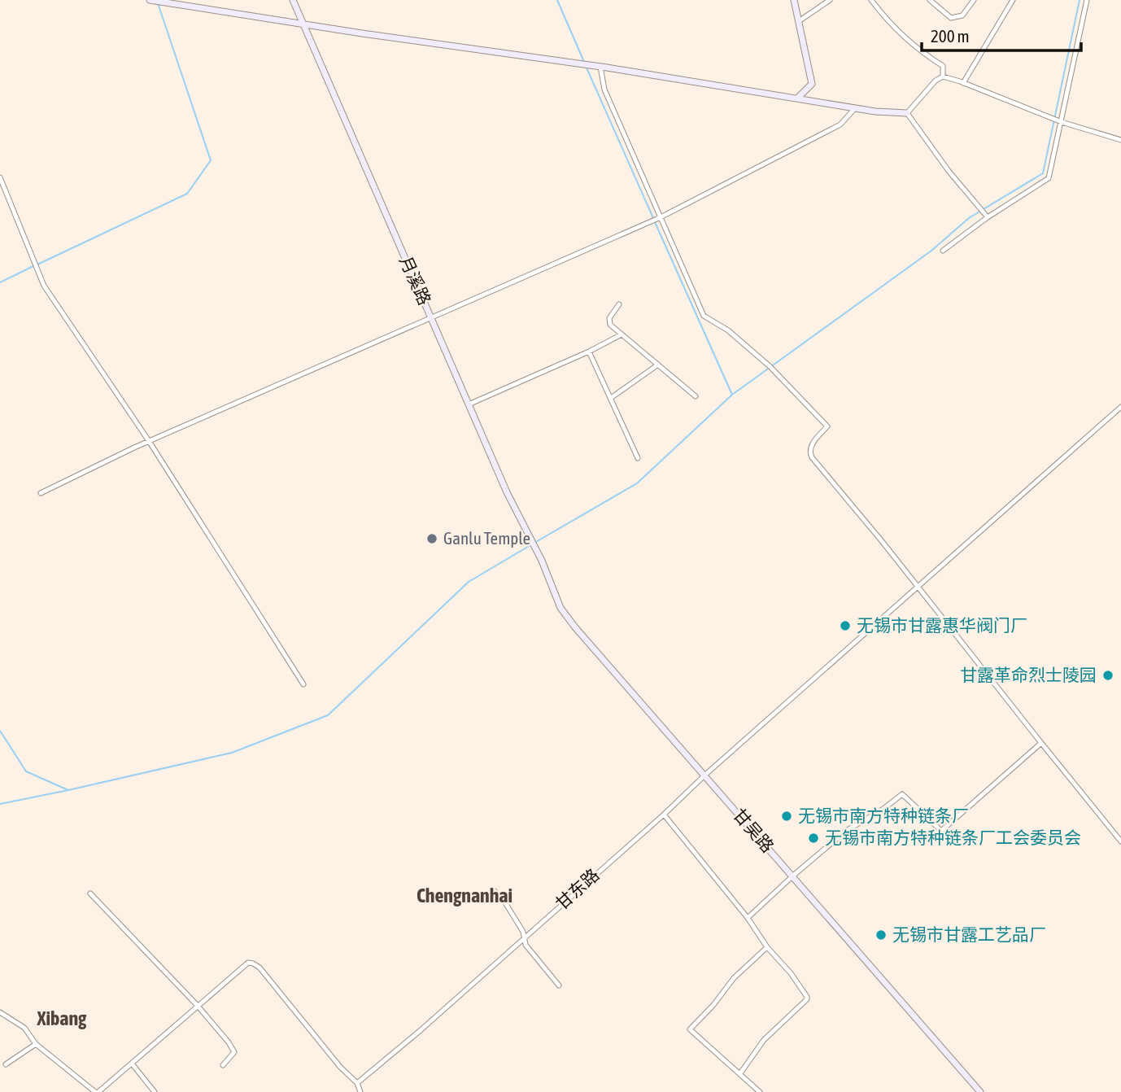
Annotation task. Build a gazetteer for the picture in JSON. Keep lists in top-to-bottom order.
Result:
{
  "streets": {
    "street": ["月溪路", "甘吴路", "甘东路"]
  },
  "crossings": [
    ["月溪路", "甘吴路"],
    ["甘吴路", "甘东路"]
  ],
  "districts": ["Chengnanhai", "Xibang"],
  "places": [
    "Ganlu Temple",
    "无锡市甘露惠华阀门厂",
    "甘露革命烈士陵园",
    "无锡市南方特种链条厂",
    "无锡市南方特种链条厂工会委员会",
    "无锡市甘露工艺品厂"
  ],
  "scale_bar": "200 m"
}
